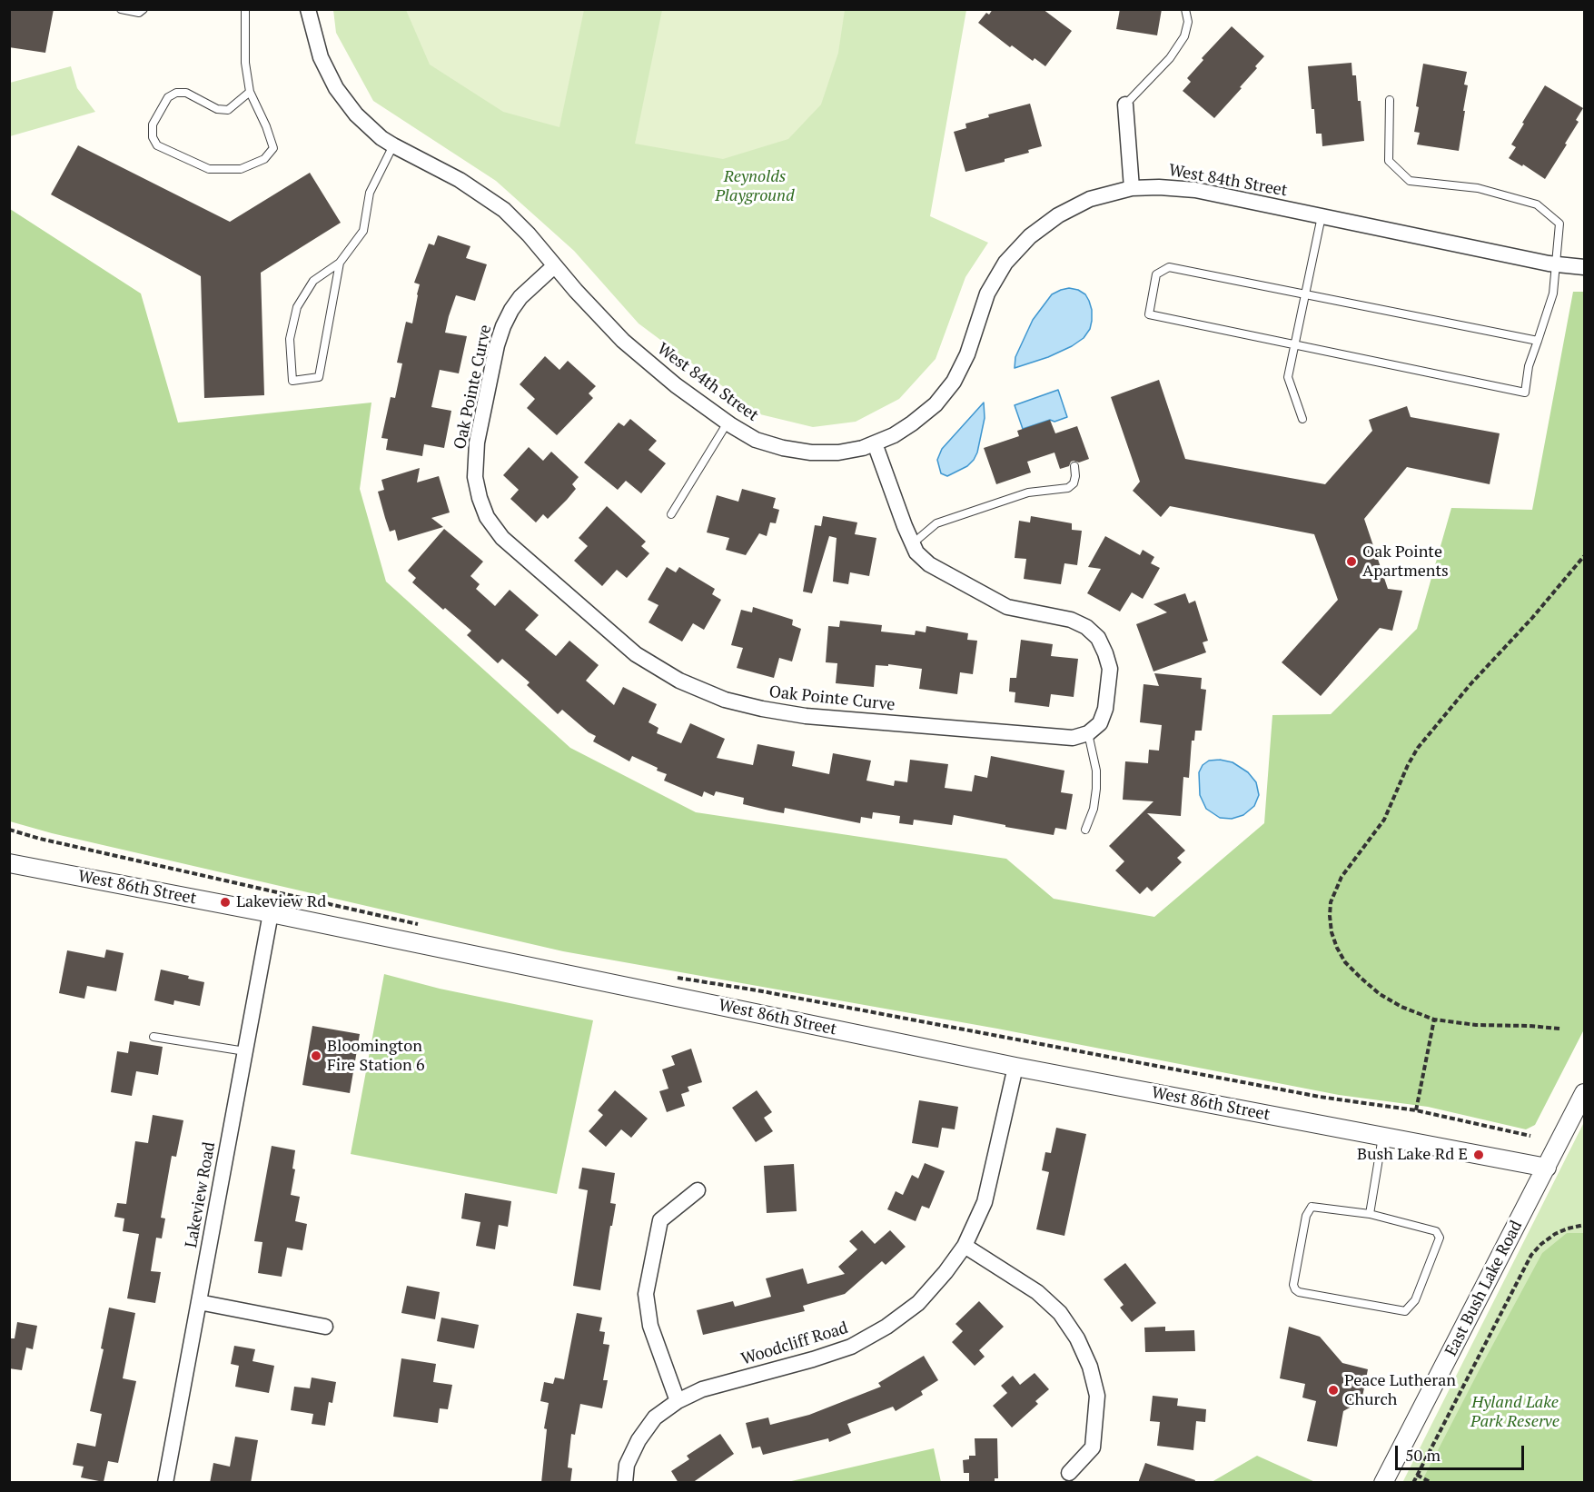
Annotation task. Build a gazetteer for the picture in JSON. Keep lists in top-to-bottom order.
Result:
{
  "streets": {
    "street": [
      "West 84th Street",
      "Oak Pointe Curve",
      "West 86th Street",
      "Lakeview Road",
      "East Bush Lake Road",
      "Woodcliff Road"
    ]
  },
  "crossings": [
    ["West 84th Street", "Oak Pointe Curve"],
    ["West 86th Street", "Lakeview Road"],
    ["West 86th Street", "East Bush Lake Road"],
    ["West 86th Street", "Woodcliff Road"]
  ],
  "parks": ["Reynolds Playground", "Hyland Lake Park Reserve"],
  "places": [
    "Oak Pointe Apartments",
    "Lakeview Rd",
    "Bloomington Fire Station 6",
    "Bush Lake Rd E",
    "Peace Lutheran Church"
  ],
  "scale_bar": "50 m"
}
